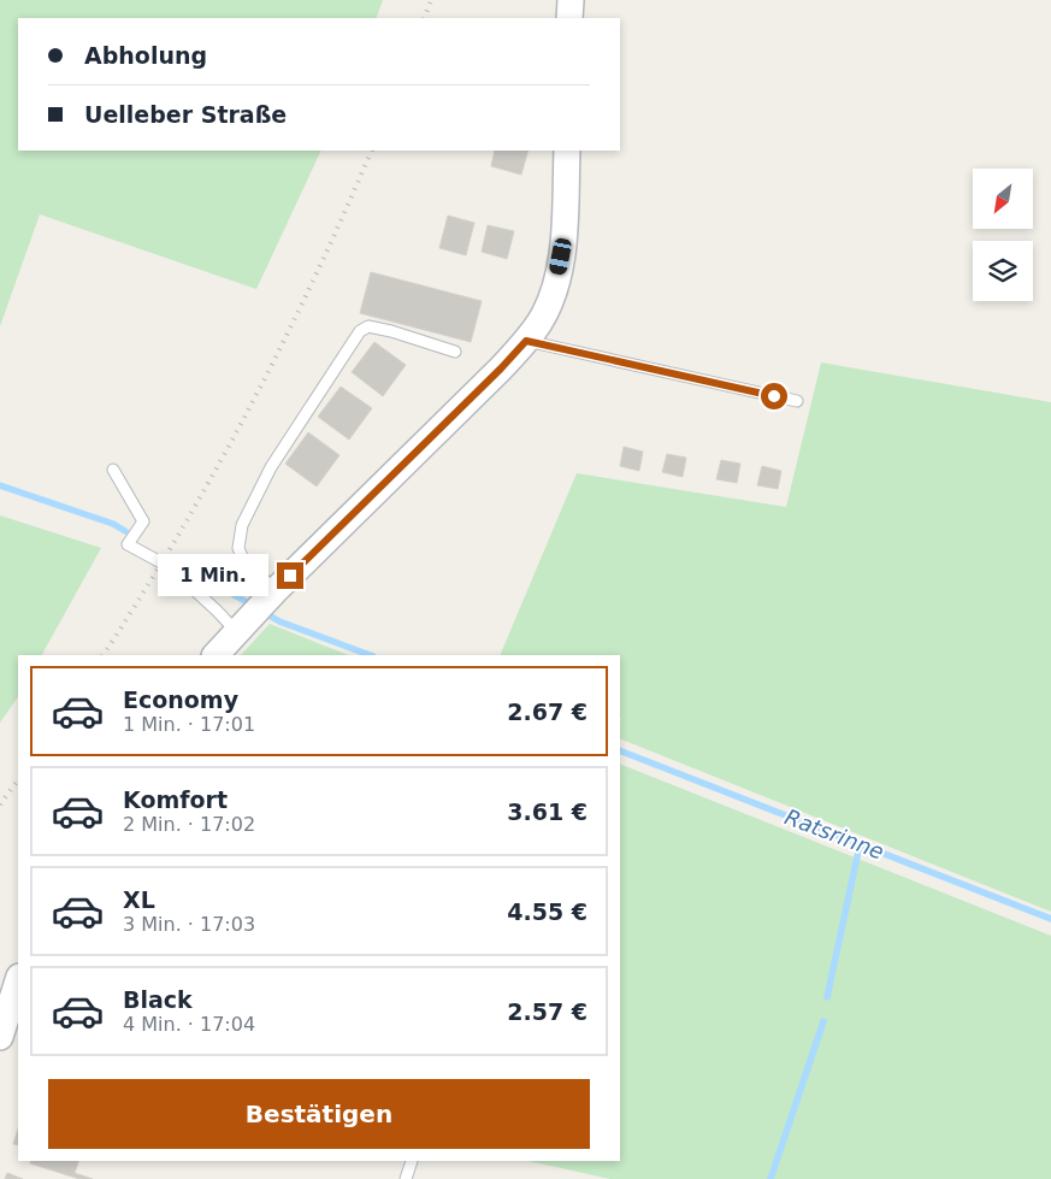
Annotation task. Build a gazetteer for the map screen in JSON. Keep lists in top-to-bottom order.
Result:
{
  "water": ["Ratsrinne"],
  "north": "bottom left",
  "page": {
    "banner": ["Abholung", "Uelleber Straße"],
    "bubble": "1 Min.",
    "list": [
      {
        "name": "Economy",
        "note": "1 Min. · 17:01",
        "value": "2.67 €"
      },
      {
        "name": "Komfort",
        "note": "2 Min. · 17:02",
        "value": "3.61 €"
      },
      {
        "name": "XL",
        "note": "3 Min. · 17:03",
        "value": "4.55 €"
      },
      {
        "name": "Black",
        "note": "4 Min. · 17:04",
        "value": "2.57 €"
      }
    ],
    "buttons": "Bestätigen"
  }
}
